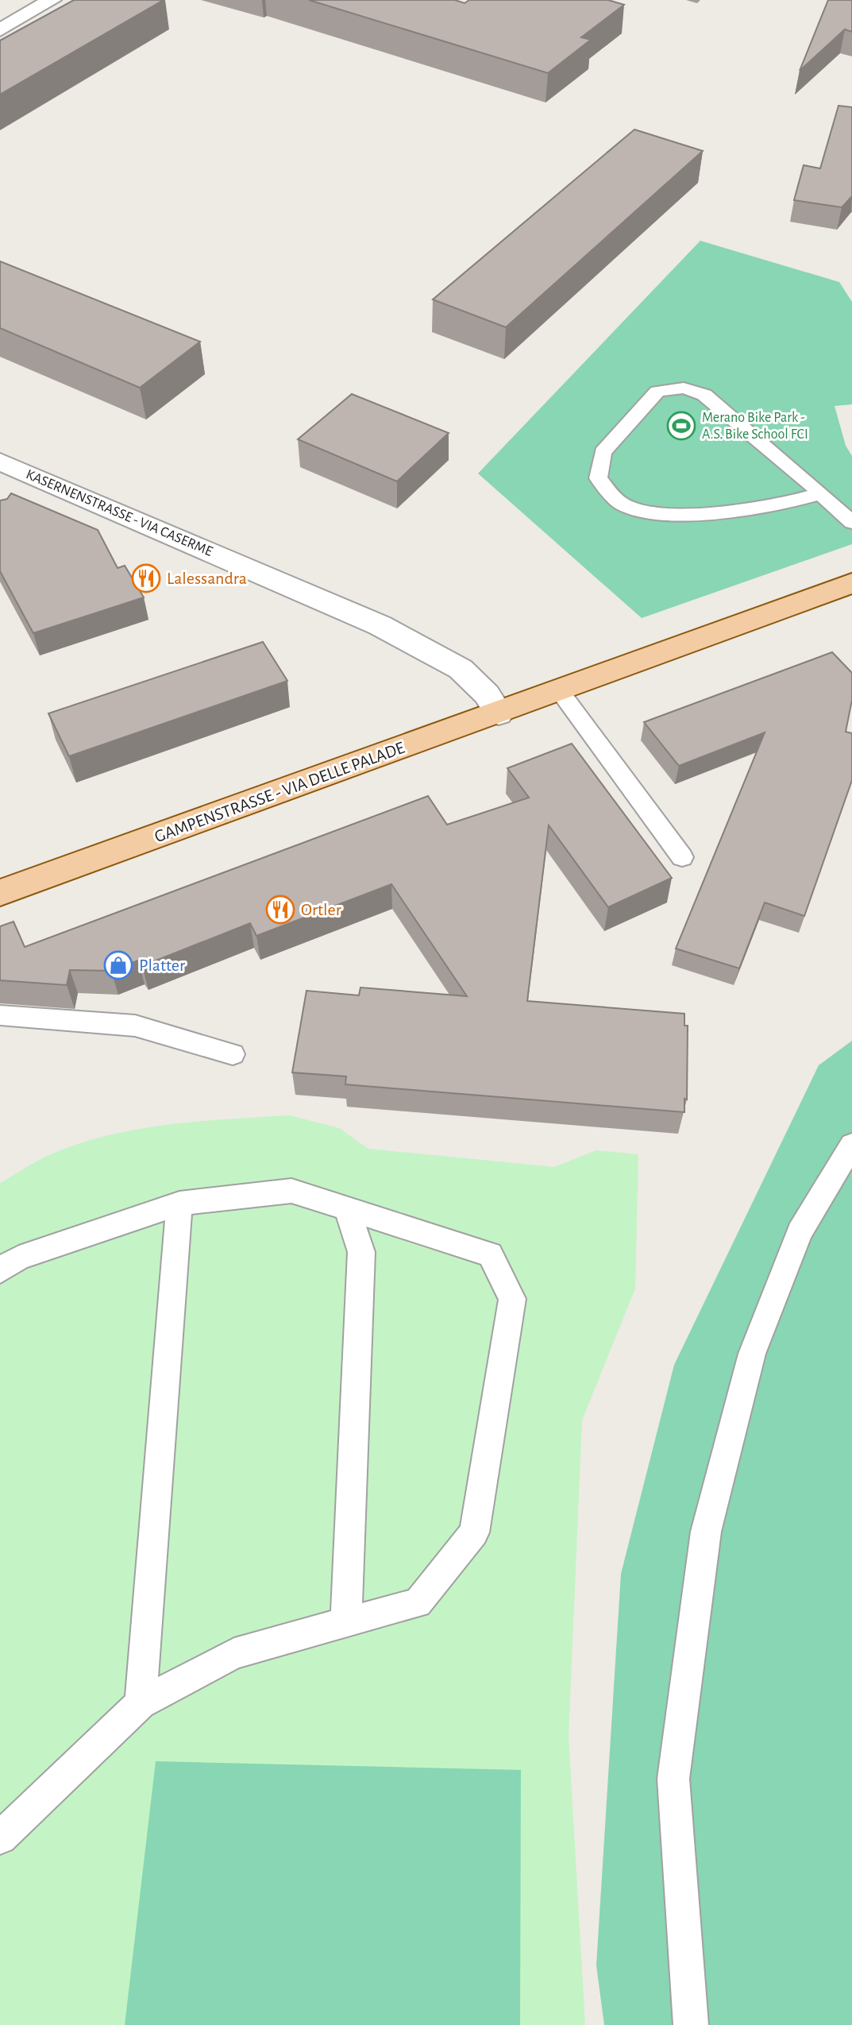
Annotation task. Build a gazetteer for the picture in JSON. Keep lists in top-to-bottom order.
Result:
{
  "streets": {
    "main road": ["GAMPENSTRASSE - VIA DELLE PALADE"],
    "street": ["KASERNENSTRASSE - VIA CASERME"]
  },
  "crossings": [
    ["KASERNENSTRASSE - VIA CASERME", "GAMPENSTRASSE - VIA DELLE PALADE"]
  ],
  "places": {
    "sports": ["Merano Bike Park - A.S. Bike School FCI"],
    "restaurant": ["Lalessandra", "Ortler"],
    "shop": ["Platter"]
  }
}
